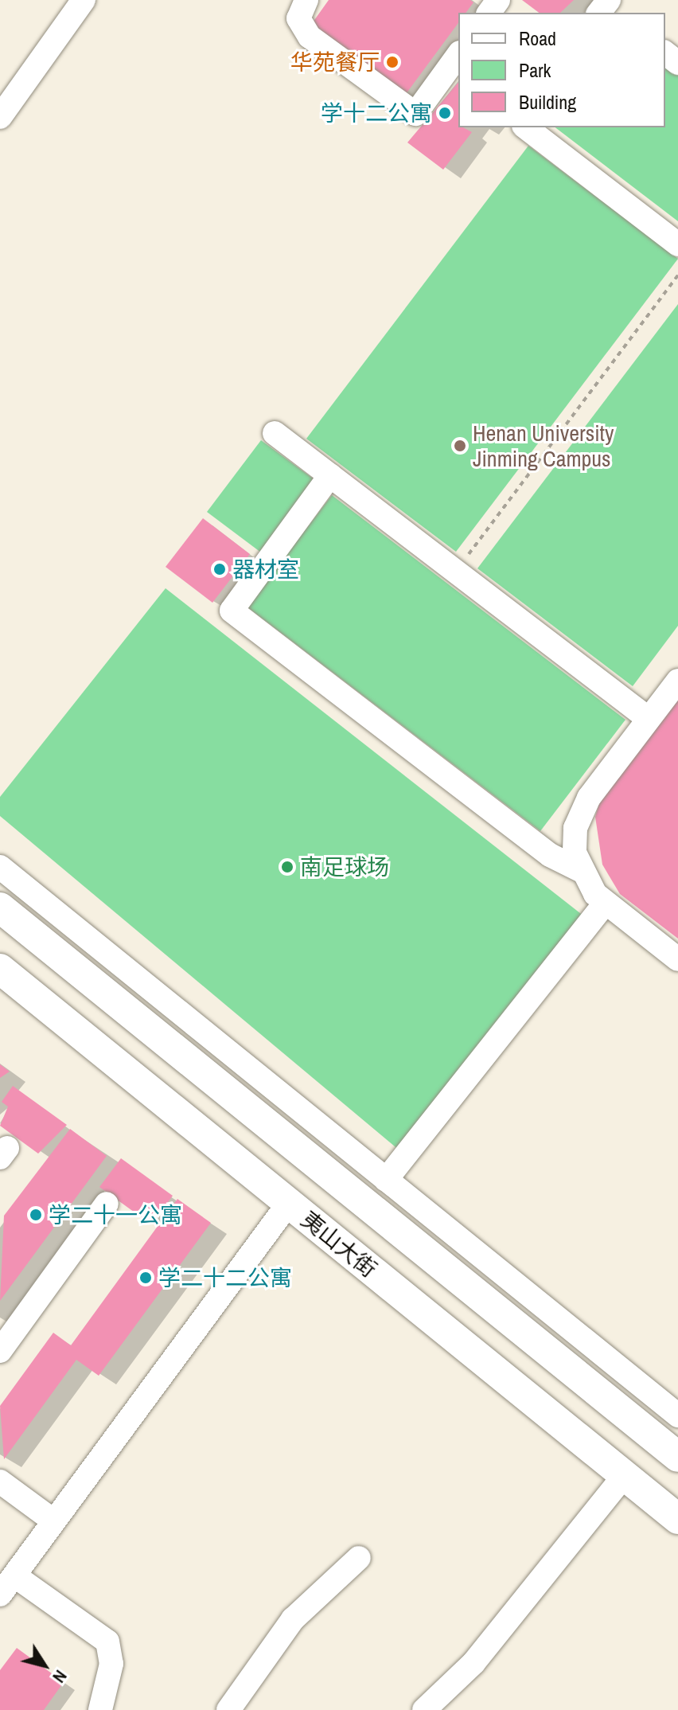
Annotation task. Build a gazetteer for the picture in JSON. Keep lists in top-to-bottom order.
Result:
{
  "streets": {
    "main road": ["夷山大街"]
  },
  "places": [
    "华苑餐厅",
    "学十二公寓",
    "Henan University Jinming Campus",
    "器材室",
    "南足球场",
    "学二十一公寓",
    "学二十二公寓"
  ],
  "legend": ["Road", "Park", "Building"],
  "north": "bottom right"
}
